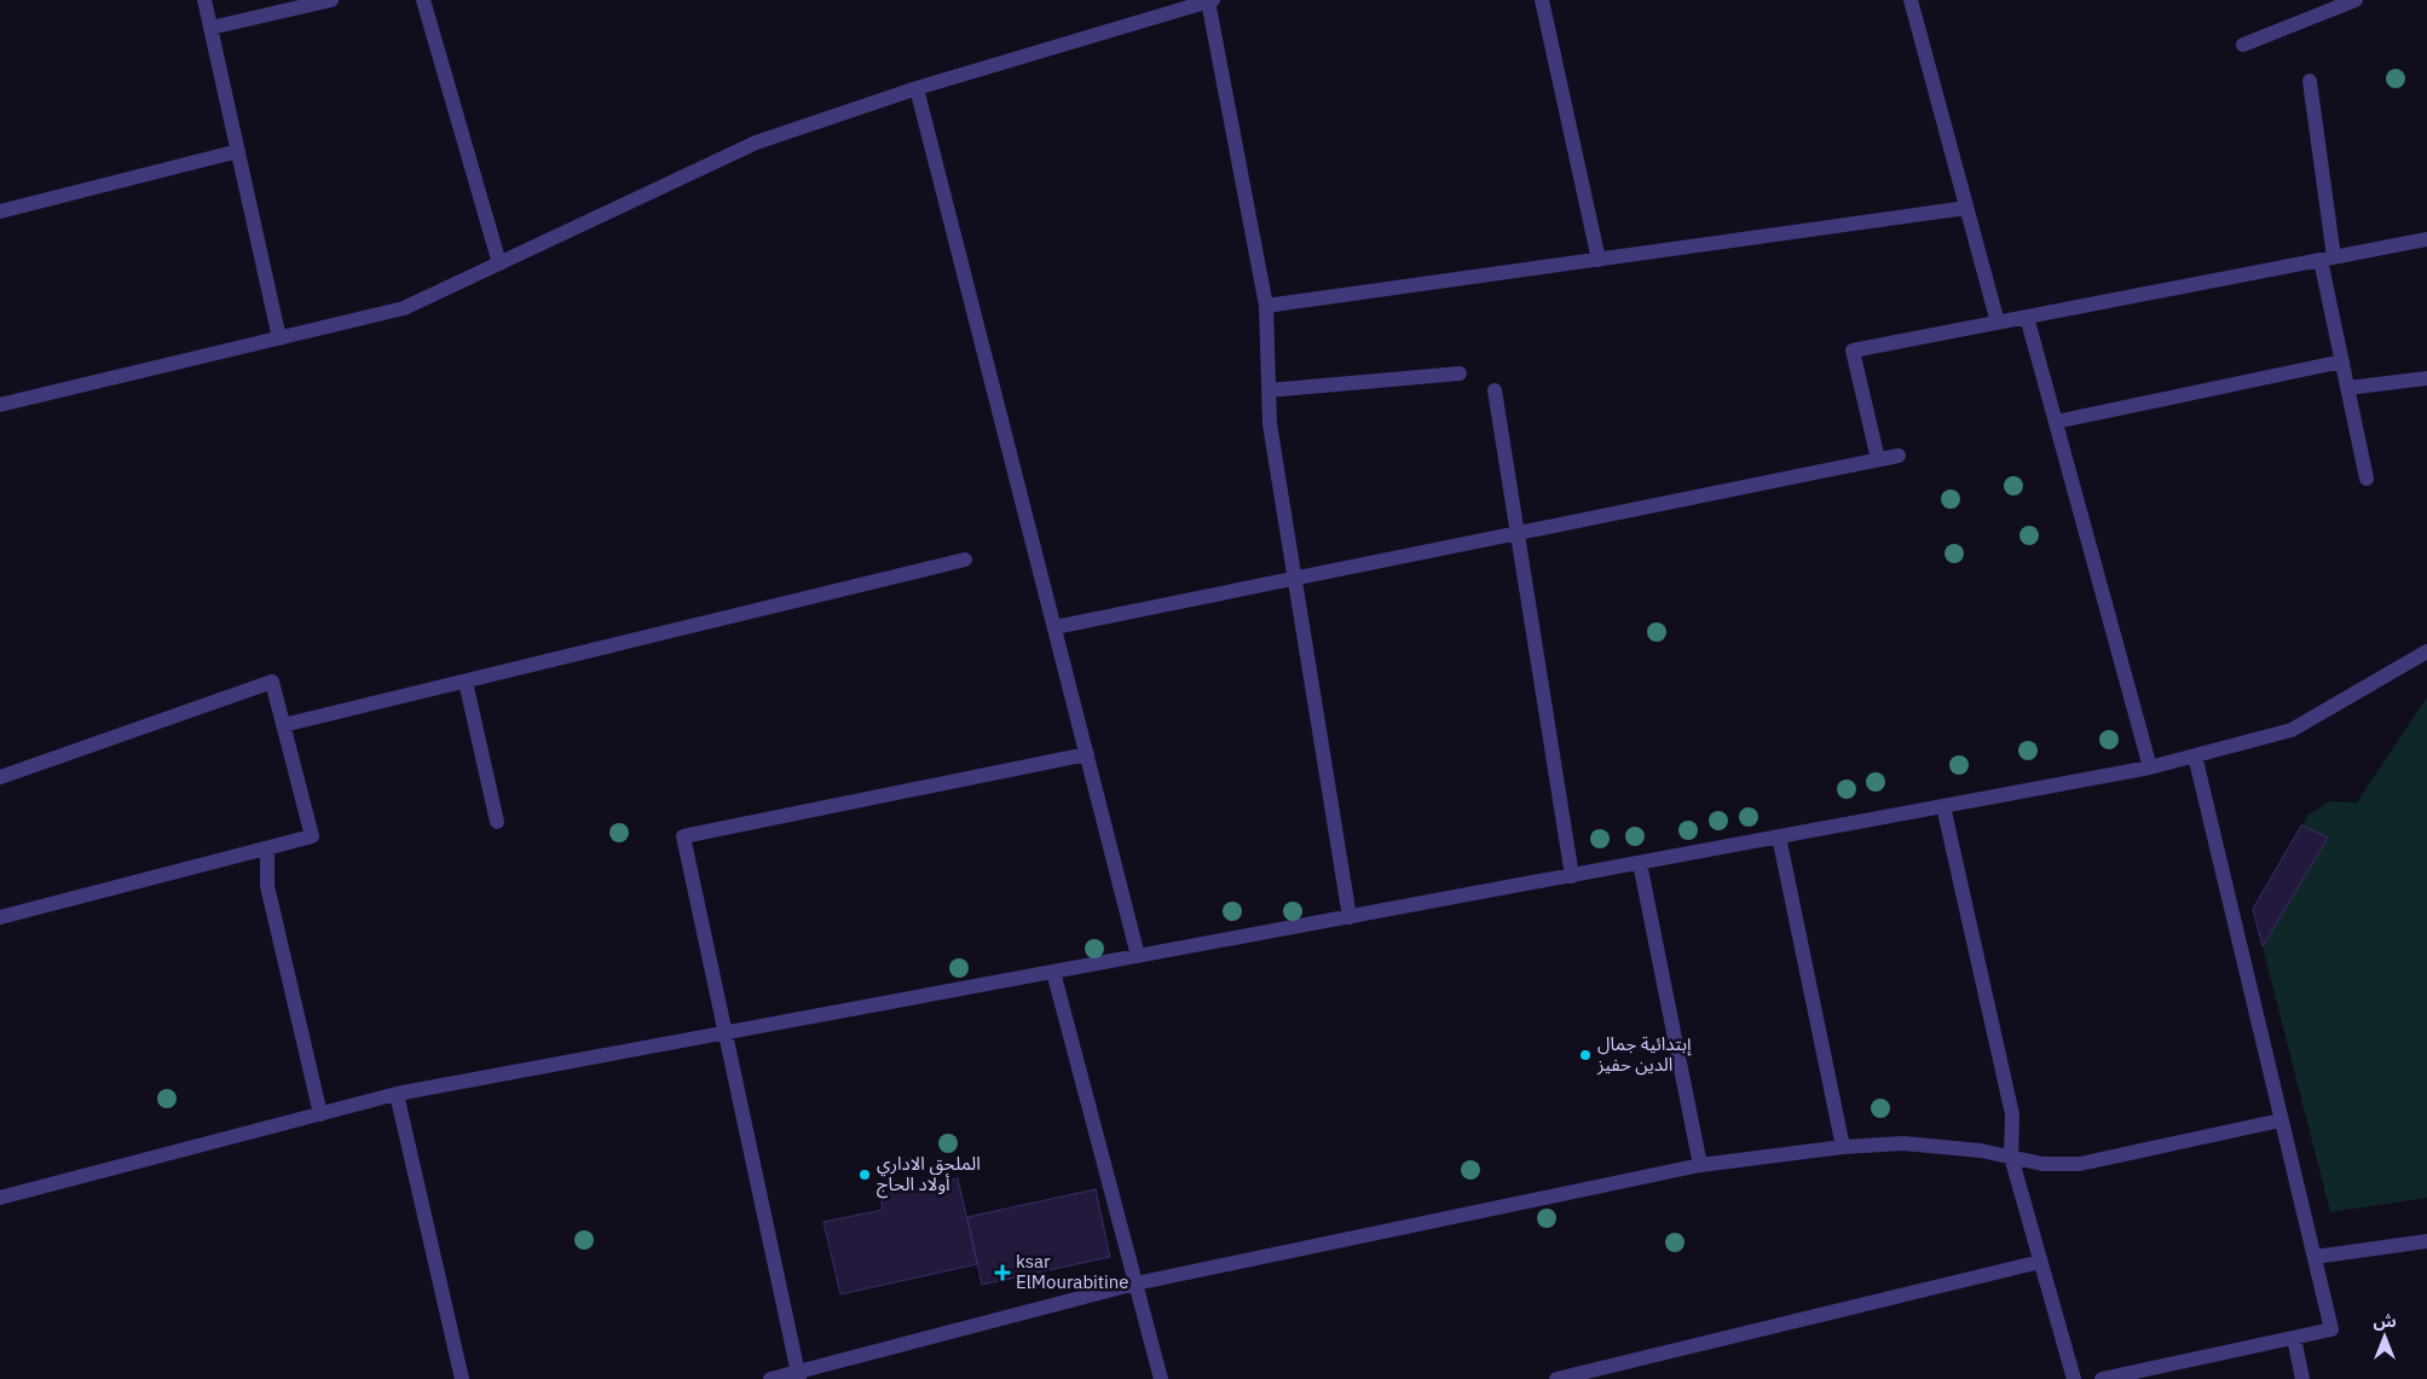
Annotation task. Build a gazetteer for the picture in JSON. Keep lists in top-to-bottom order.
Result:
{
  "places": {
    "other": ["إبتدائية جمال الدين حفيز", "الملحق الاداري أولاد الحاج"],
    "health": ["ksar ElMourabitine"]
  },
  "north": "top"
}
